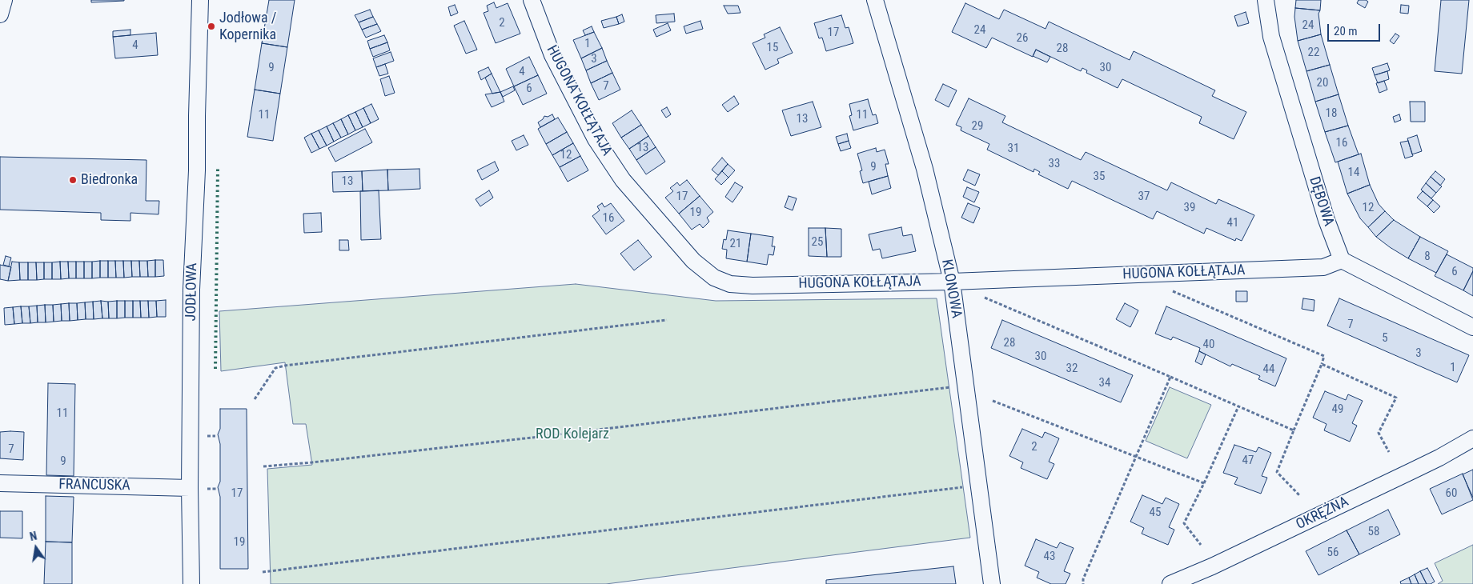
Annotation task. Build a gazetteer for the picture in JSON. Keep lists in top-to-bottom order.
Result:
{
  "streets": {
    "street": [
      "HUGONA KOŁŁĄTAJA",
      "DĘBOWA",
      "KLONOWA",
      "JODŁOWA",
      "FRANCUSKA",
      "OKRĘŻNA"
    ]
  },
  "crossings": [
    ["HUGONA KOŁŁĄTAJA", "DĘBOWA"],
    ["HUGONA KOŁŁĄTAJA", "KLONOWA"],
    ["JODŁOWA", "FRANCUSKA"]
  ],
  "parks": ["ROD Kolejarz"],
  "places": ["Jodłowa / Kopernika", "Biedronka"],
  "house_numbers": [
    "2",
    "24",
    "24",
    "17",
    "26",
    "1",
    "4",
    "15",
    "28",
    "22",
    "3",
    "9",
    "30",
    "4",
    "20",
    "7",
    "6",
    "18",
    "11",
    "11",
    "13",
    "29",
    "16",
    "13",
    "31",
    "12",
    "33",
    "9",
    "14",
    "35",
    "13",
    "17",
    "37",
    "39",
    "12",
    "19",
    "16",
    "41",
    "25",
    "21",
    "8",
    "6",
    "7",
    "5",
    "28",
    "40",
    "3",
    "30",
    "1",
    "32",
    "44",
    "34",
    "49",
    "11",
    "2",
    "7",
    "47",
    "9",
    "17",
    "60",
    "45",
    "58",
    "19",
    "56",
    "43"
  ],
  "scale_bar": "20 m",
  "north": "top"
}
